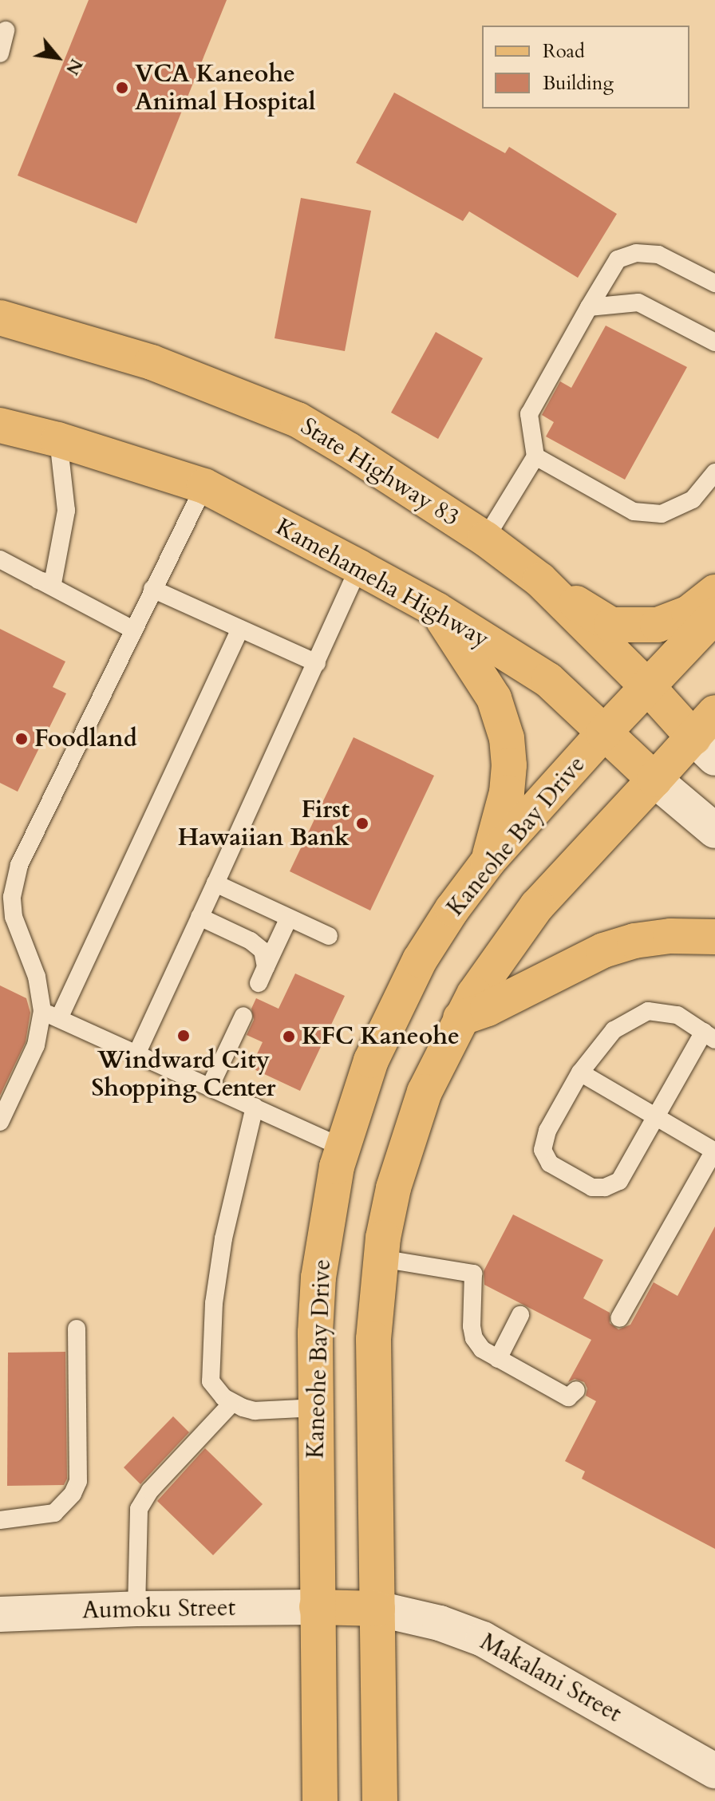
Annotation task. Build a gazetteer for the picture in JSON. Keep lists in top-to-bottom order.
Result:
{
  "streets": {
    "main road": ["State Highway 83", "Kamehameha Highway", "Kaneohe Bay Drive"],
    "street": ["Aumoku Street", "Makalani Street"]
  },
  "crossings": [
    ["State Highway 83", "Kaneohe Bay Drive"],
    ["Kamehameha Highway", "Kaneohe Bay Drive"],
    ["Kaneohe Bay Drive", "Aumoku Street"]
  ],
  "places": [
    "VCA Kaneohe Animal Hospital",
    "Foodland",
    "First Hawaiian Bank",
    "Windward City Shopping Center",
    "KFC Kaneohe"
  ],
  "legend": ["Road", "Building"],
  "north": "bottom right"
}
